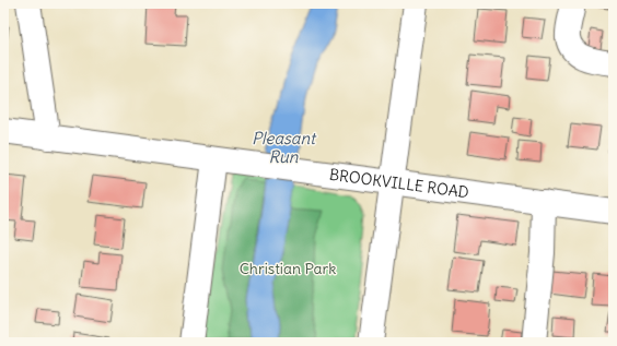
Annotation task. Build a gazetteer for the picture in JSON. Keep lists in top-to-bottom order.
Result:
{
  "streets": {
    "street": ["BROOKVILLE ROAD"]
  },
  "water": ["Pleasant Run"],
  "parks": ["Christian Park"]
}
